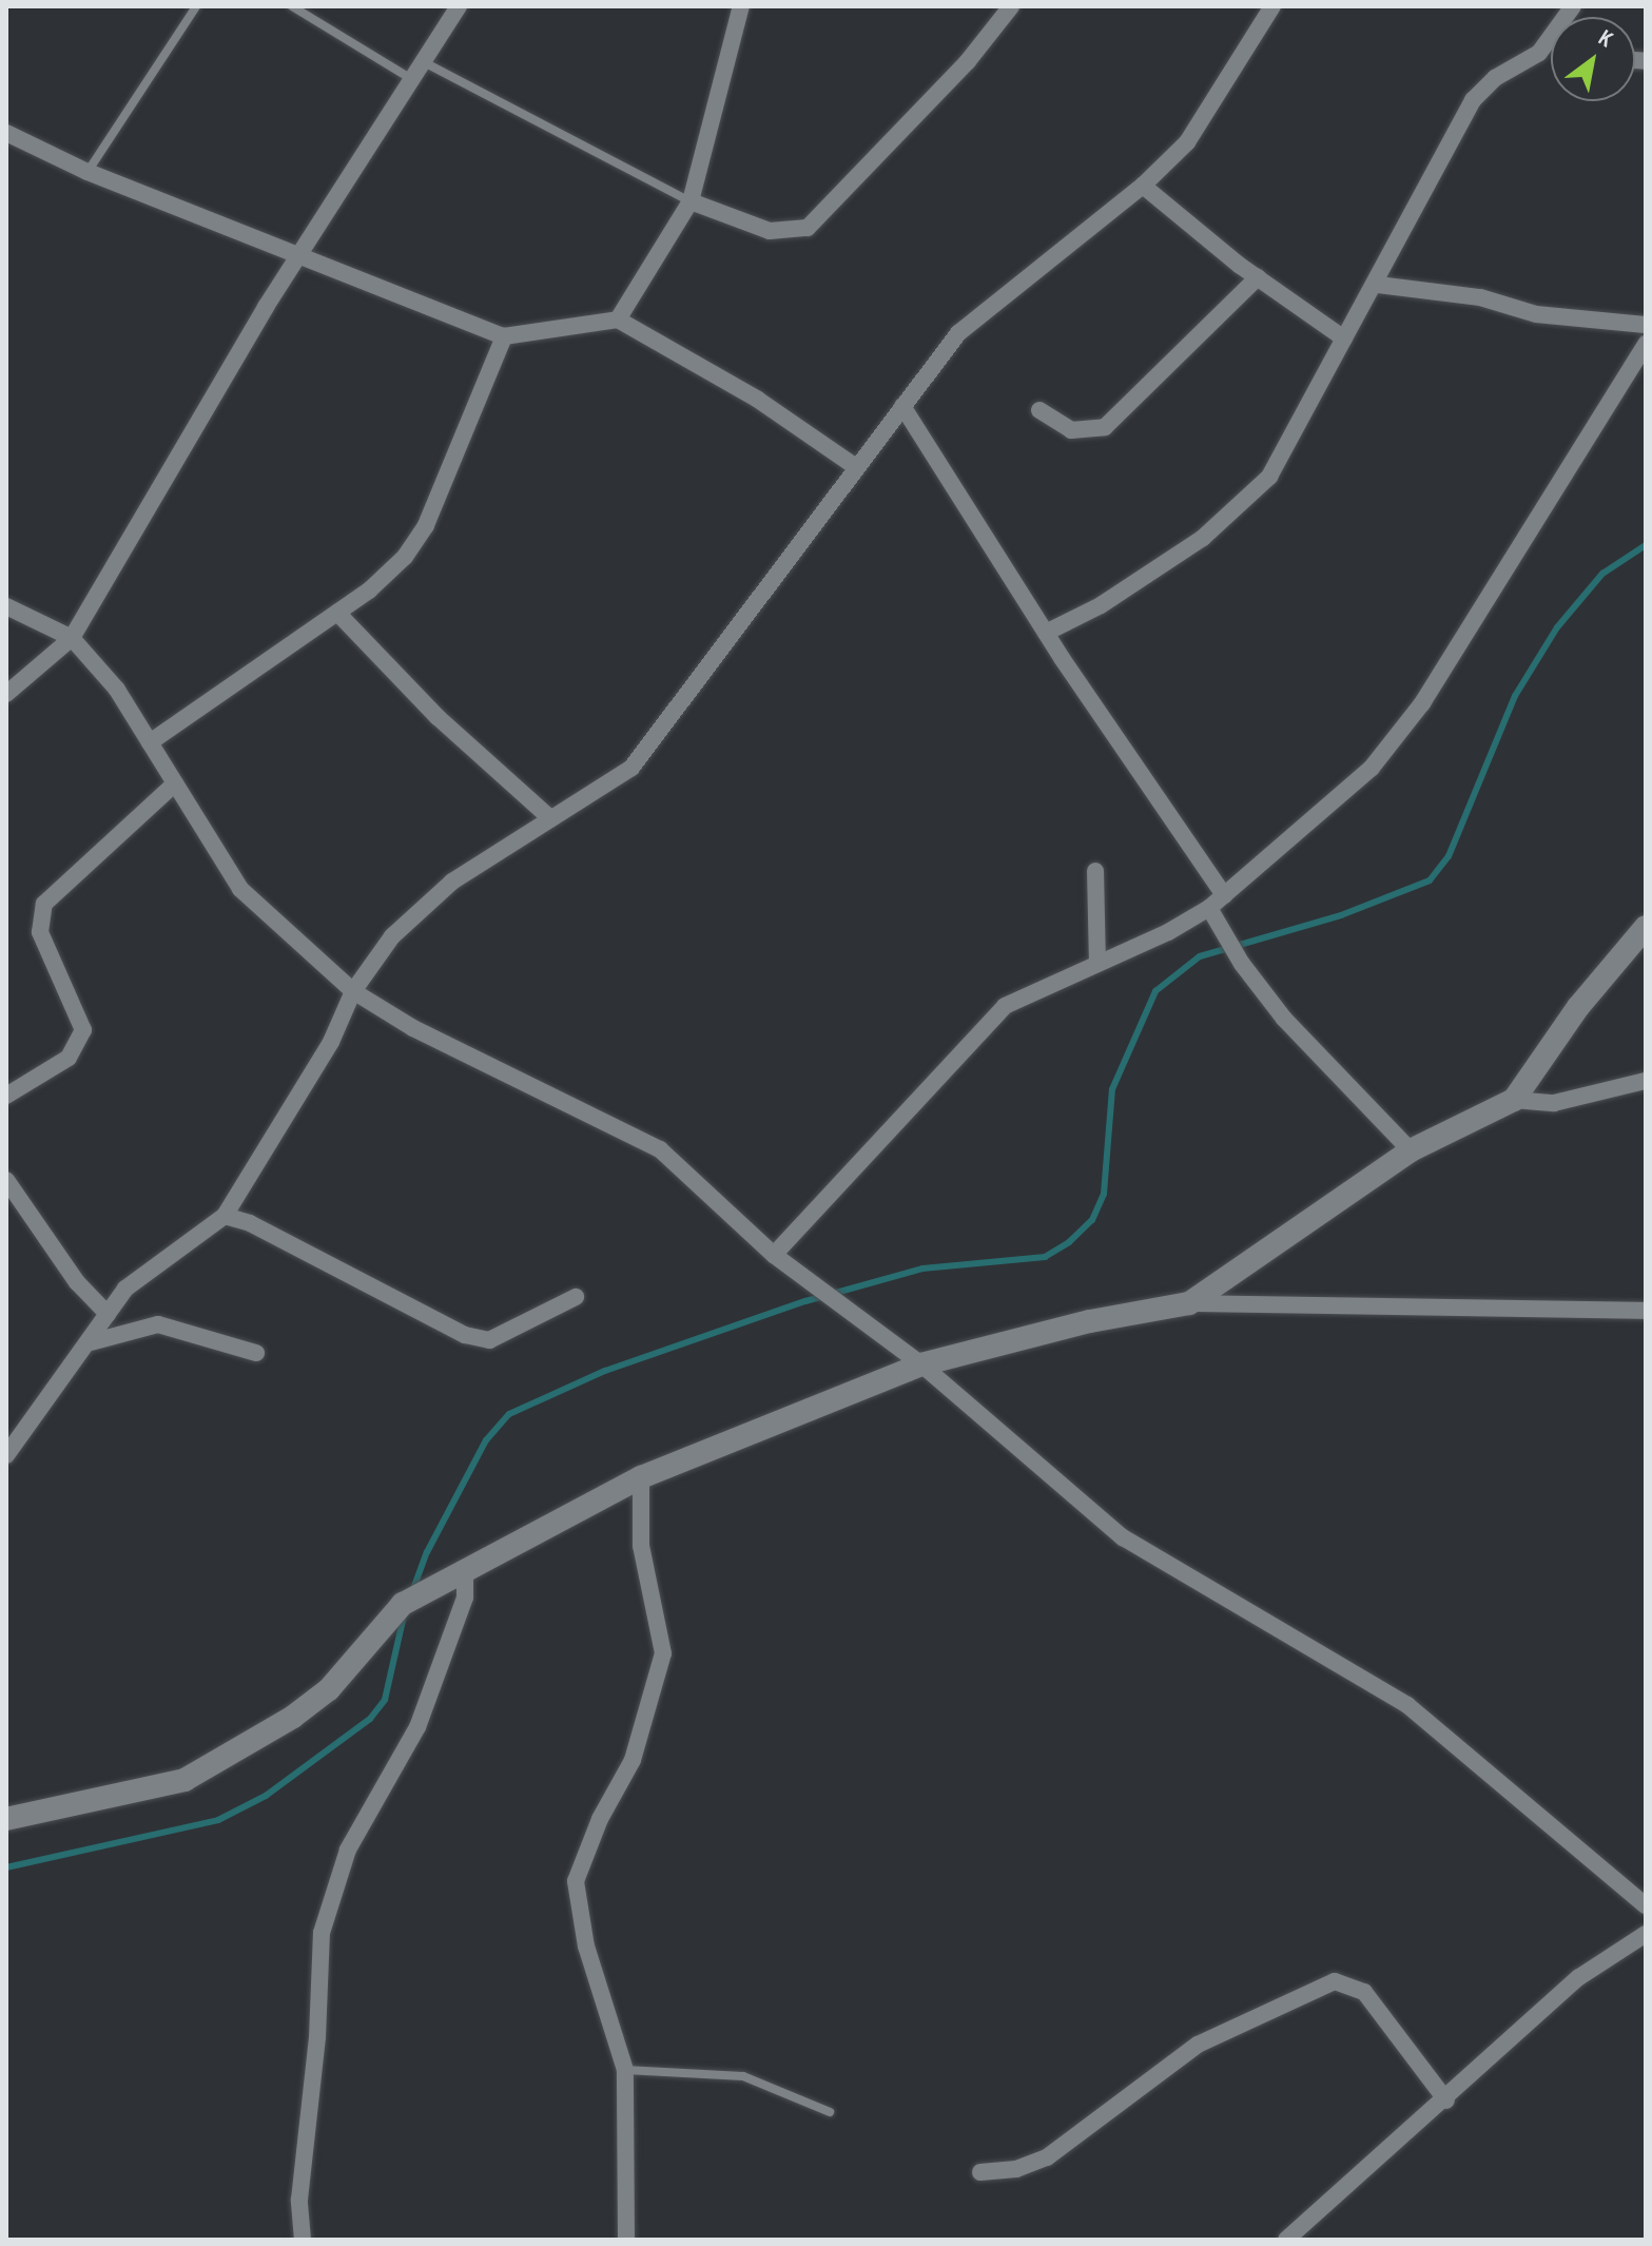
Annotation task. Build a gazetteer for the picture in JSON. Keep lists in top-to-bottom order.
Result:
{
  "north": "top right"
}
